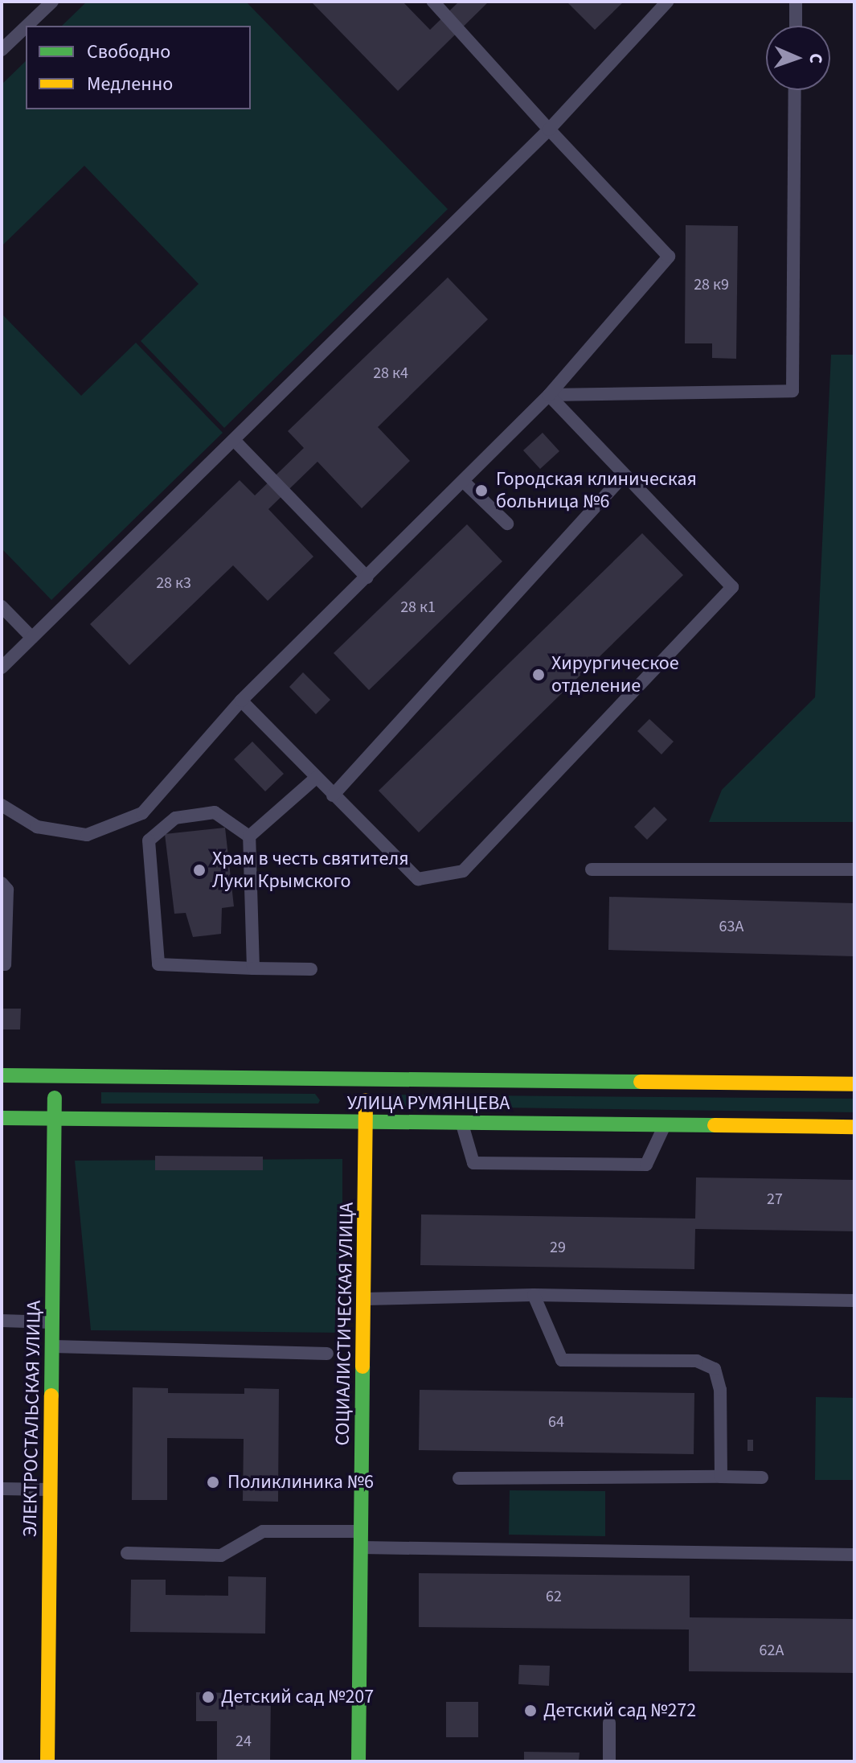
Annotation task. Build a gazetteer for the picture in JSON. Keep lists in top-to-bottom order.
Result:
{
  "streets": {
    "main road": ["УЛИЦА РУМЯНЦЕВА", "СОЦИАЛИСТИЧЕСКАЯ УЛИЦА", "ЭЛЕКТРОСТАЛЬСКАЯ УЛИЦА"]
  },
  "crossings": [
    ["УЛИЦА РУМЯНЦЕВА", "СОЦИАЛИСТИЧЕСКАЯ УЛИЦА"],
    ["УЛИЦА РУМЯНЦЕВА", "ЭЛЕКТРОСТАЛЬСКАЯ УЛИЦА"]
  ],
  "places": [
    "Городская клиническая больница №6",
    "Хирургическое отделение",
    "Храм в честь святителя Луки Крымского",
    "Поликлиника №6",
    "Детский сад №207",
    "Детский сад №272"
  ],
  "house_numbers": [
    "28 к9",
    "28 к4",
    "28 к3",
    "28 к1",
    "63А",
    "27",
    "29",
    "64",
    "62",
    "62А",
    "24"
  ],
  "legend": ["Свободно", "Медленно"],
  "north": "right"
}
